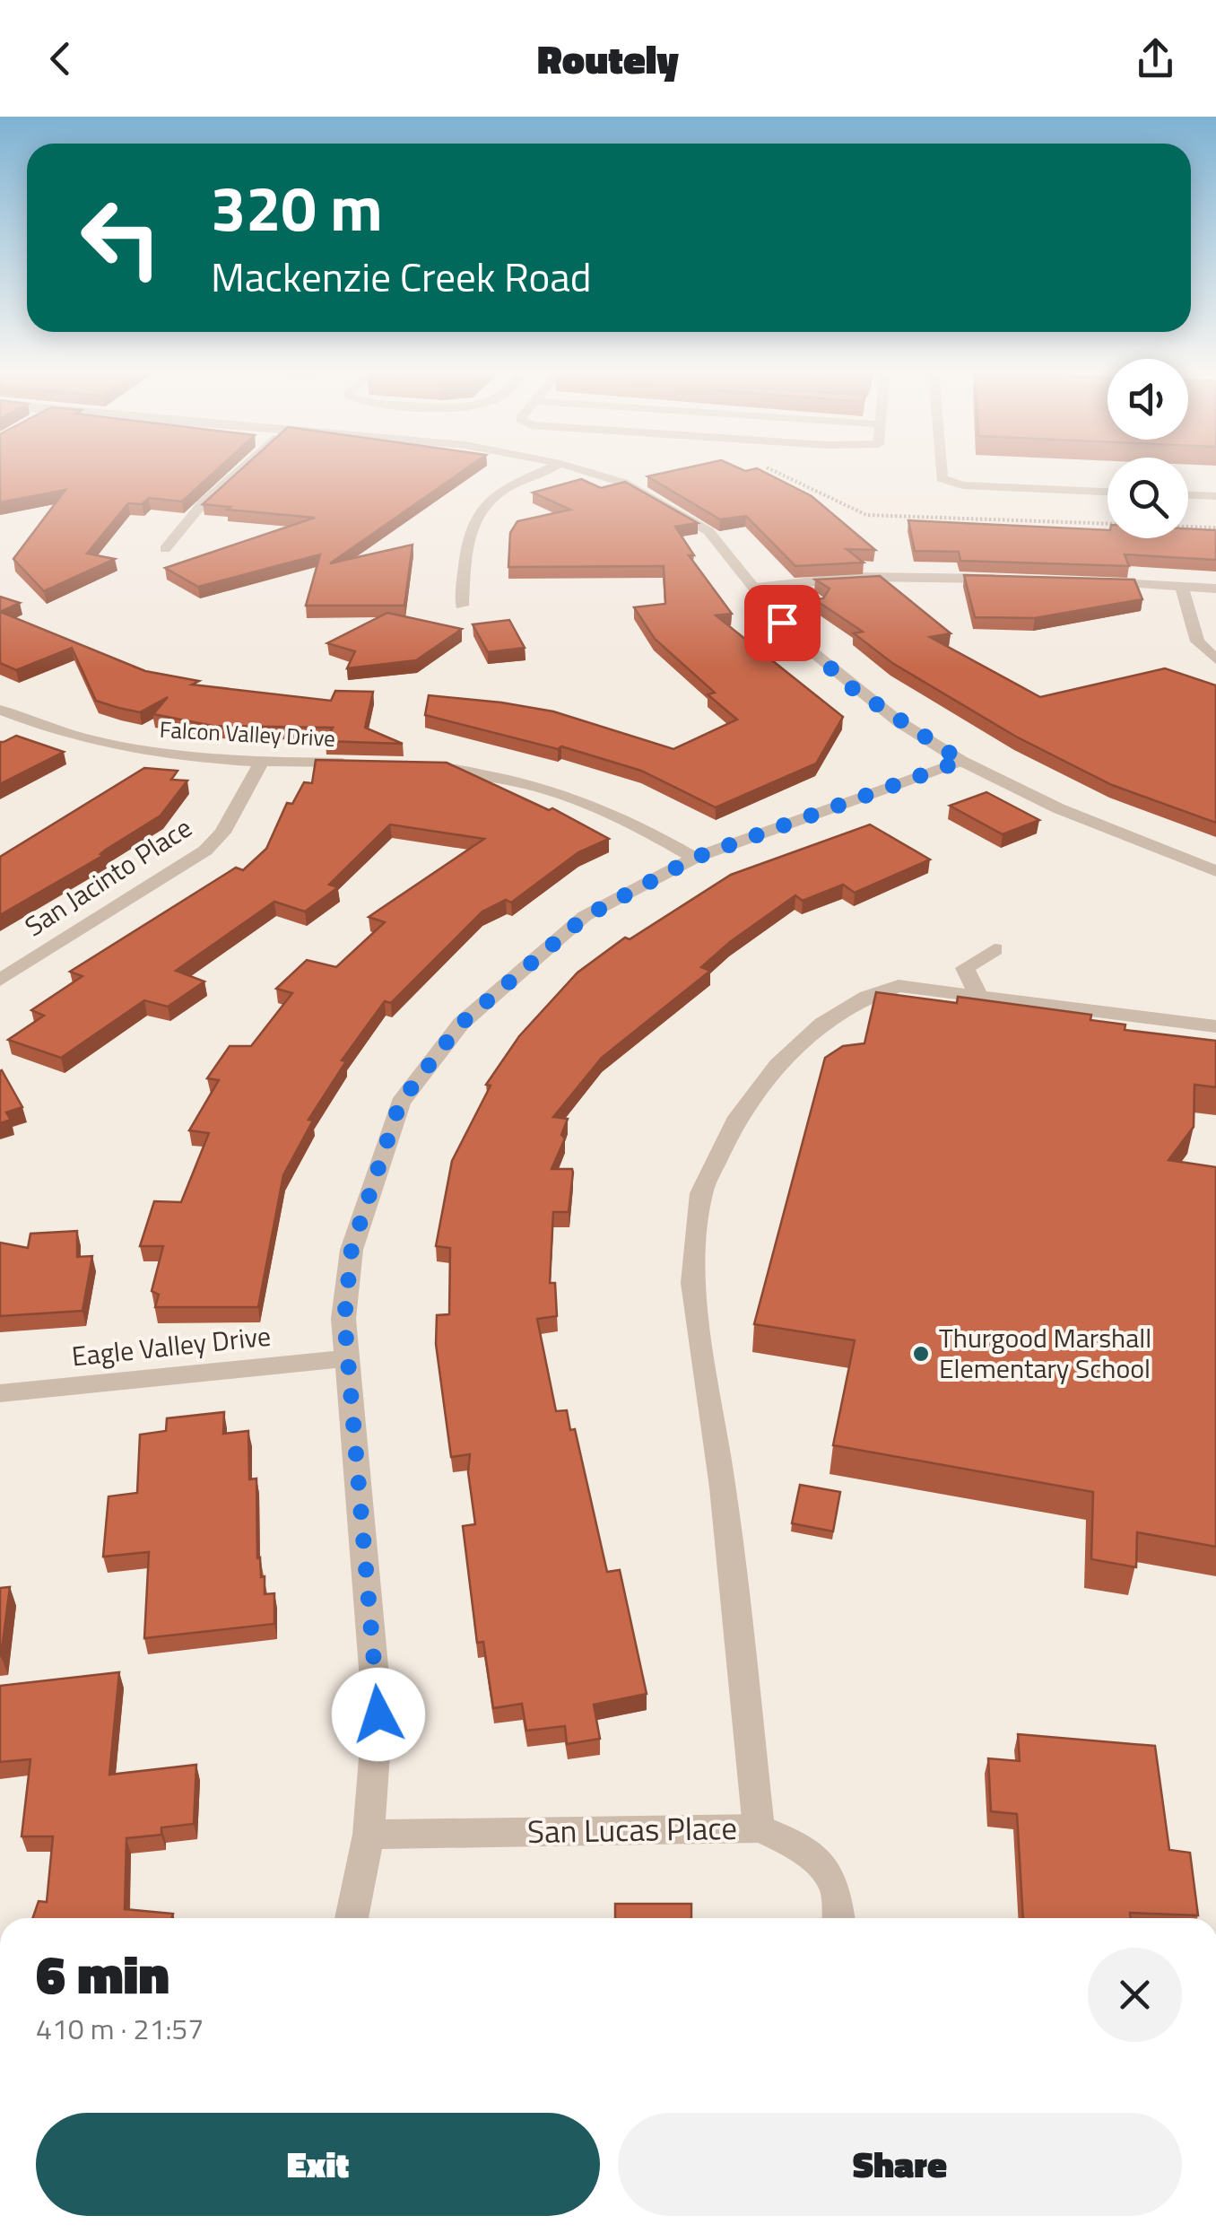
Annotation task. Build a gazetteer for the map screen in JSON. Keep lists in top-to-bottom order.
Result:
{
  "streets": {
    "street": [
      "Falcon Valley Drive",
      "San Jacinto Place",
      "Eagle Valley Drive",
      "San Lucas Place"
    ]
  },
  "crossings": [
    ["Falcon Valley Drive", "San Jacinto Place"]
  ],
  "places": ["Thurgood Marshall Elementary School"],
  "page": {
    "header": "Routely",
    "turn": ["320 m", "Mackenzie Creek Road"],
    "heading": ["6 min", "410 m · 21:57"],
    "buttons": ["Exit", "Share"]
  }
}
